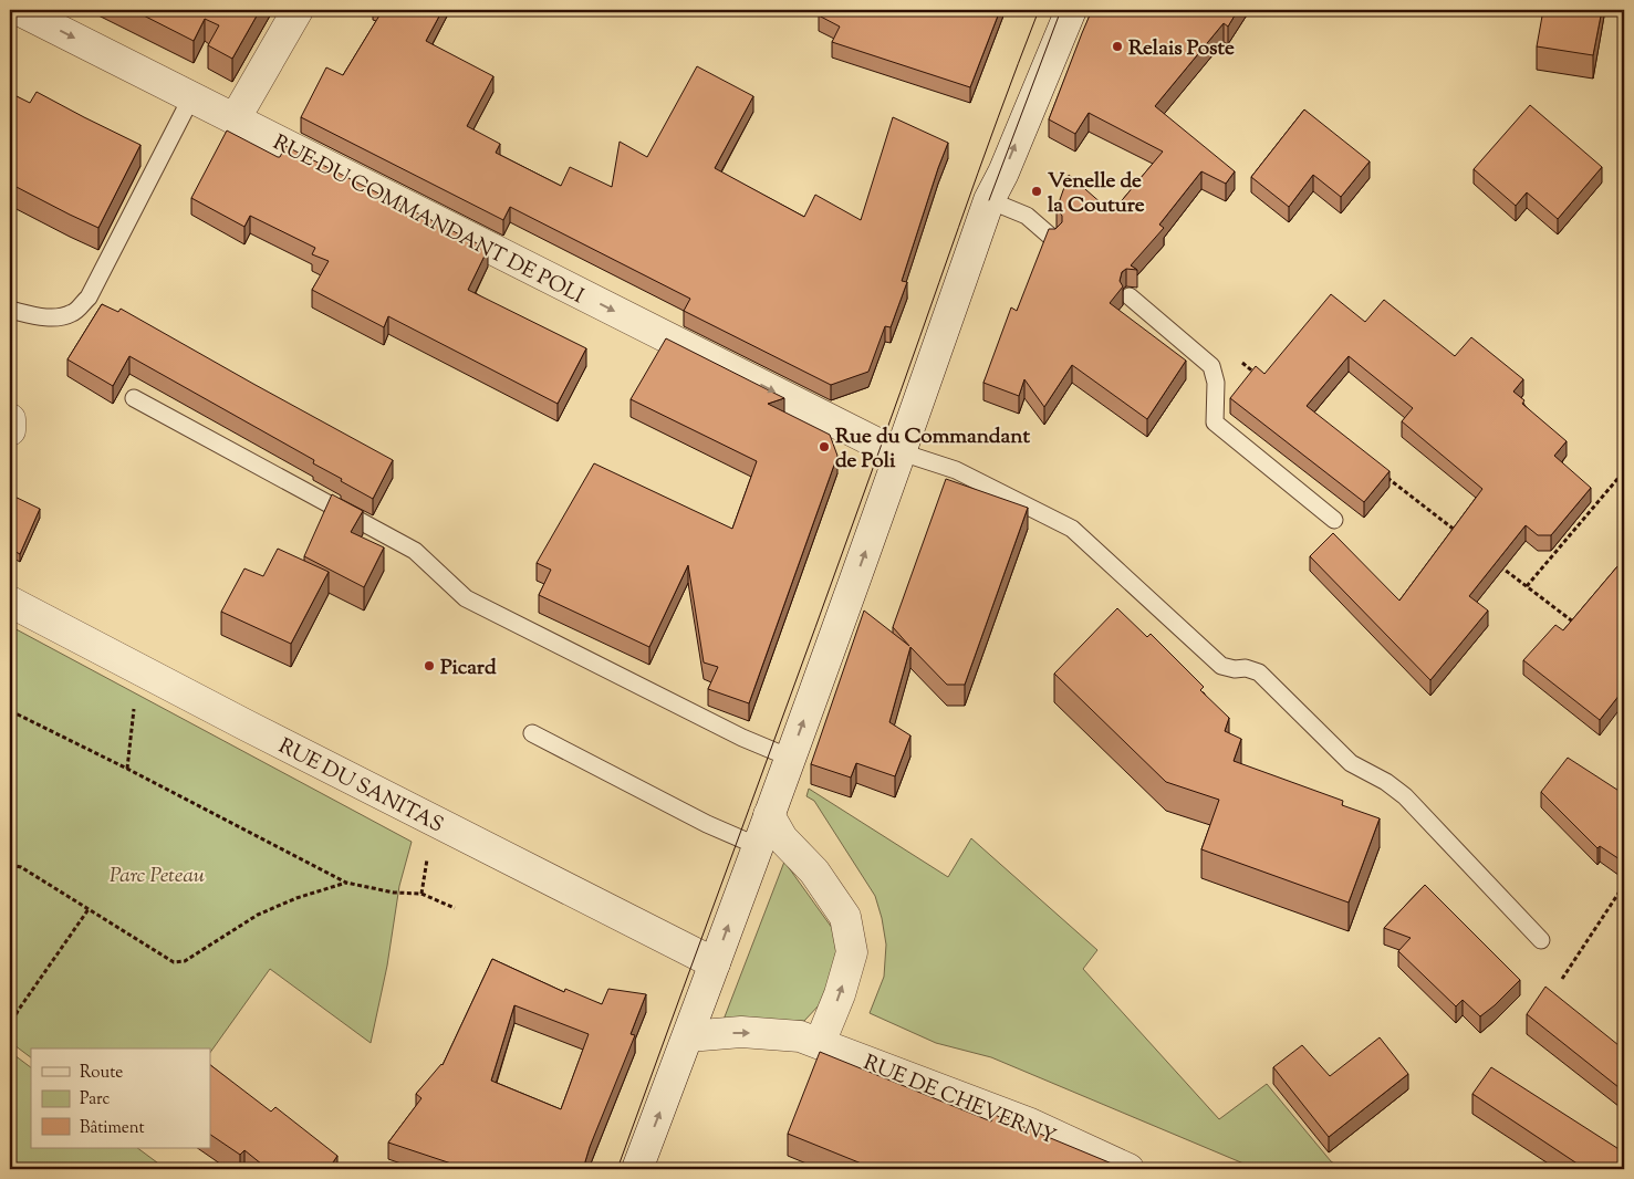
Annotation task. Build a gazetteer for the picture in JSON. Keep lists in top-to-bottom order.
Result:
{
  "streets": {
    "street": ["RUE DU COMMANDANT DE POLI", "RUE DU SANITAS", "RUE DE CHEVERNY"]
  },
  "one_way": ["RUE DU COMMANDANT DE POLI"],
  "parks": ["Parc Peteau"],
  "places": [
    "Relais Poste",
    "Venelle de la Couture",
    "Rue du Commandant de Poli",
    "Picard"
  ],
  "legend": ["Route", "Parc", "Bâtiment"]
}
